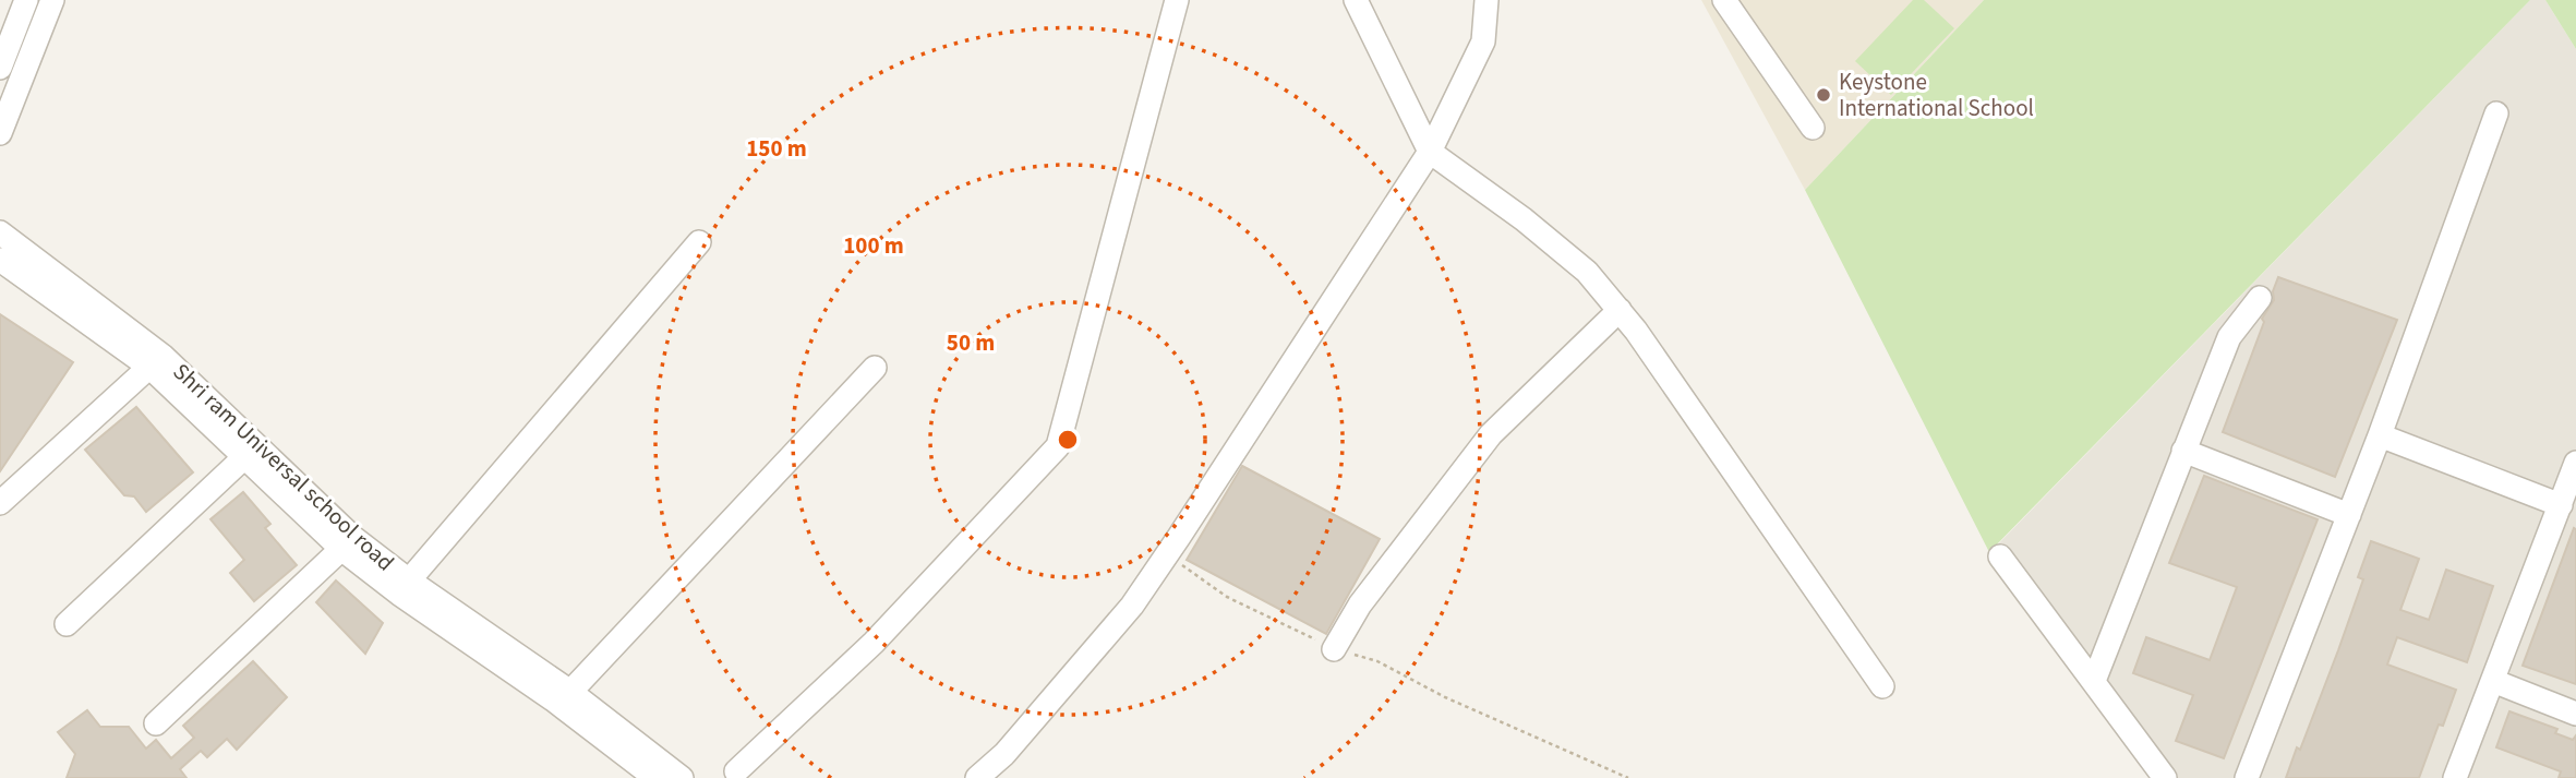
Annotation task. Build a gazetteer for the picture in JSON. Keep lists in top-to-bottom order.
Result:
{
  "streets": {
    "street": ["Shri ram Universal school road"]
  },
  "places": ["Keystone International School"],
  "rings": ["150 m", "100 m", "50 m"]
}
